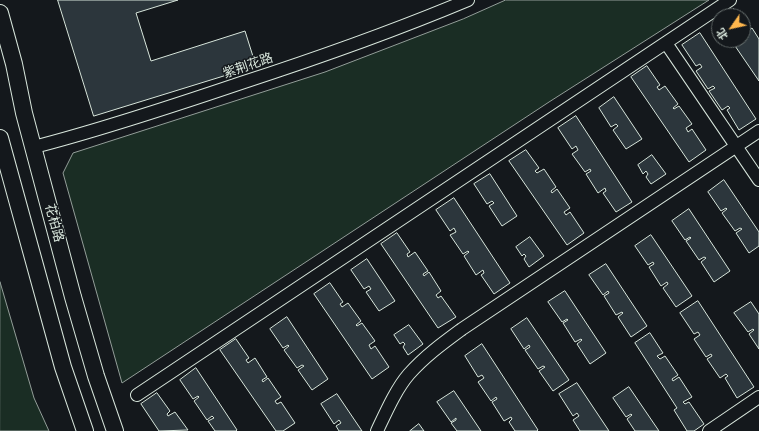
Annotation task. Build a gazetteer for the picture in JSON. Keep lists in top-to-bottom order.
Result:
{
  "streets": {
    "main road": ["花柏路"],
    "street": ["紫荆花路"]
  },
  "crossings": [
    ["紫荆花路", "花柏路"]
  ],
  "north": "bottom left"
}
